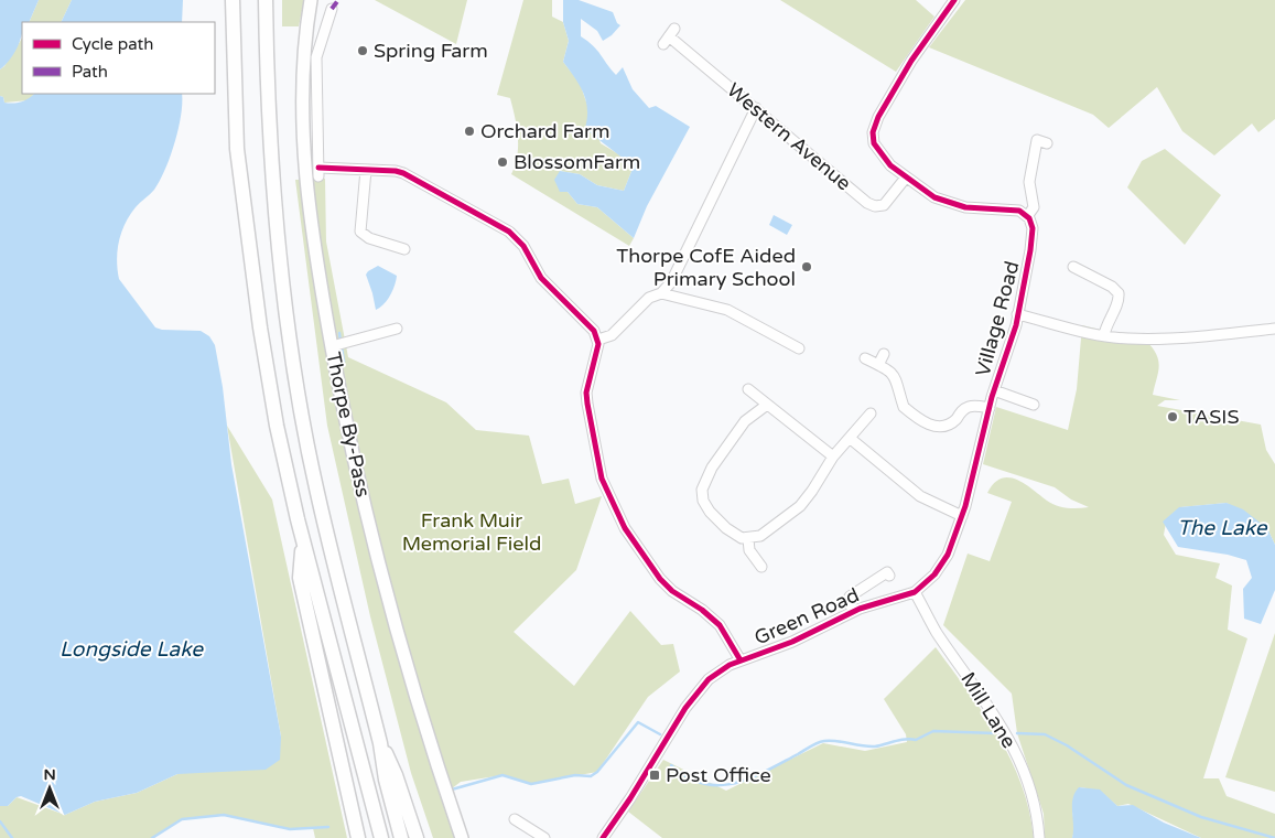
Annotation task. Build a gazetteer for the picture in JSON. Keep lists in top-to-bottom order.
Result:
{
  "streets": {
    "main road": ["Thorpe By-Pass"],
    "street": [
      "Western Avenue",
      "Village Road",
      "Green Road",
      "Mill Lane"
    ]
  },
  "crossings": [
    ["Village Road", "Green Road"],
    ["Village Road", "Mill Lane"],
    ["Green Road", "Mill Lane"]
  ],
  "water": ["The Lake", "Longside Lake"],
  "parks": ["Frank Muir Memorial Field"],
  "places": {
    "other": [
      "Spring Farm",
      "Orchard Farm",
      "BlossomFarm",
      "Thorpe CofE Aided Primary School",
      "TASIS"
    ],
    "transit": ["Post Office"]
  },
  "legend": ["Cycle path", "Path"],
  "north": "top"
}
